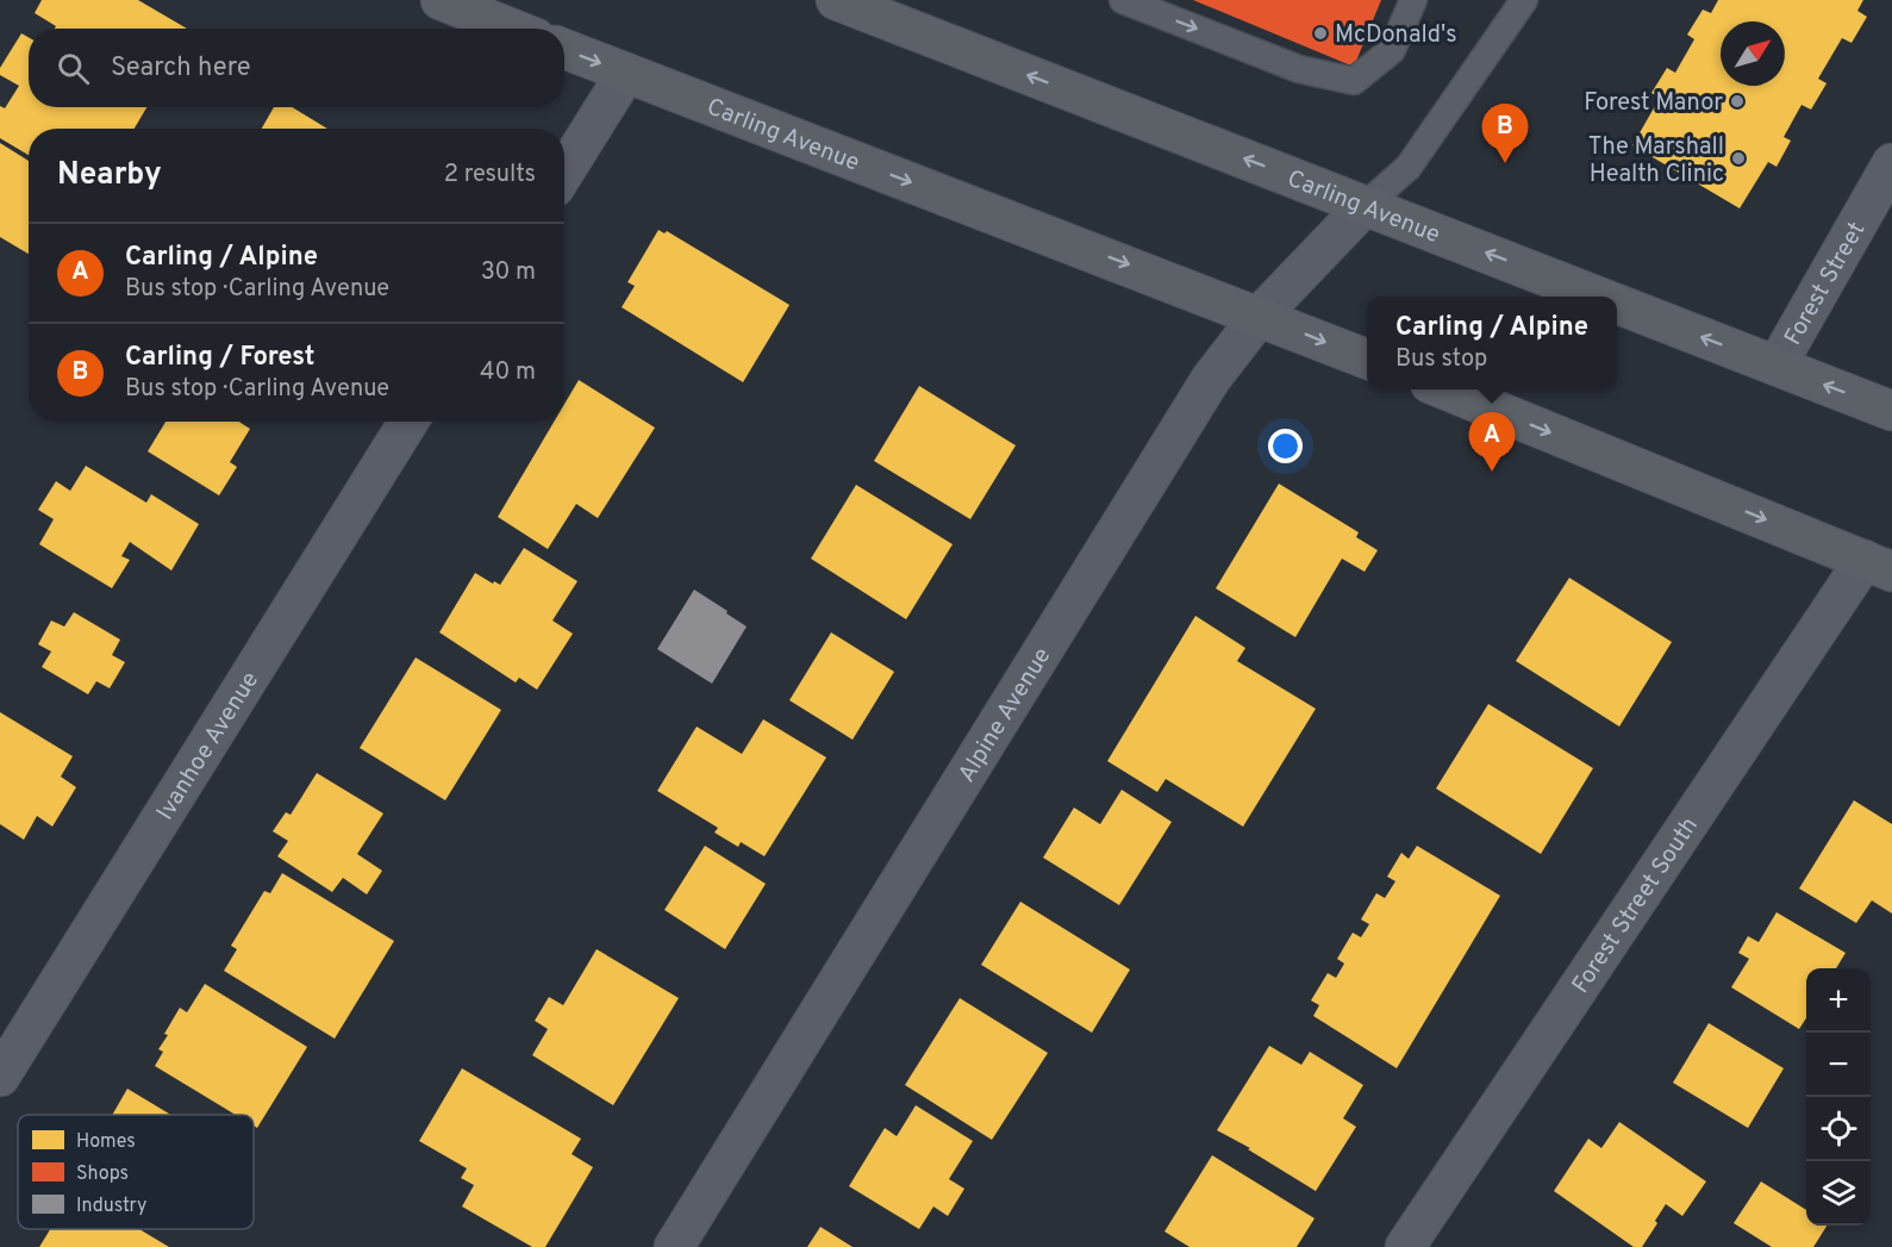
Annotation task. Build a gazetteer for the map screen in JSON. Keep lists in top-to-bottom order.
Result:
{
  "streets": {
    "main road": ["Carling Avenue"],
    "street": [
      "Forest Street",
      "Alpine Avenue",
      "Ivanhoe Avenue",
      "Forest Street South"
    ]
  },
  "crossings": [
    ["Carling Avenue", "Forest Street"],
    ["Carling Avenue", "Alpine Avenue"]
  ],
  "places": ["McDonald's", "Forest Manor", "The Marshall Health Clinic"],
  "legend": ["Homes", "Shops", "Industry"],
  "north": "top right",
  "page": {
    "search": "Search here",
    "pins": ["B", "A"],
    "heading": ["Nearby", "2 results"],
    "list": [
      {
        "mark": "A",
        "name": "Carling / Alpine",
        "note": "Bus stop · Carling Avenue",
        "value": "30 m"
      },
      {
        "mark": "B",
        "name": "Carling / Forest",
        "note": "Bus stop · Carling Avenue",
        "value": "40 m"
      }
    ],
    "popup": ["Carling / Alpine", "Bus stop"],
    "map_buttons": ["+", "−"]
  }
}
